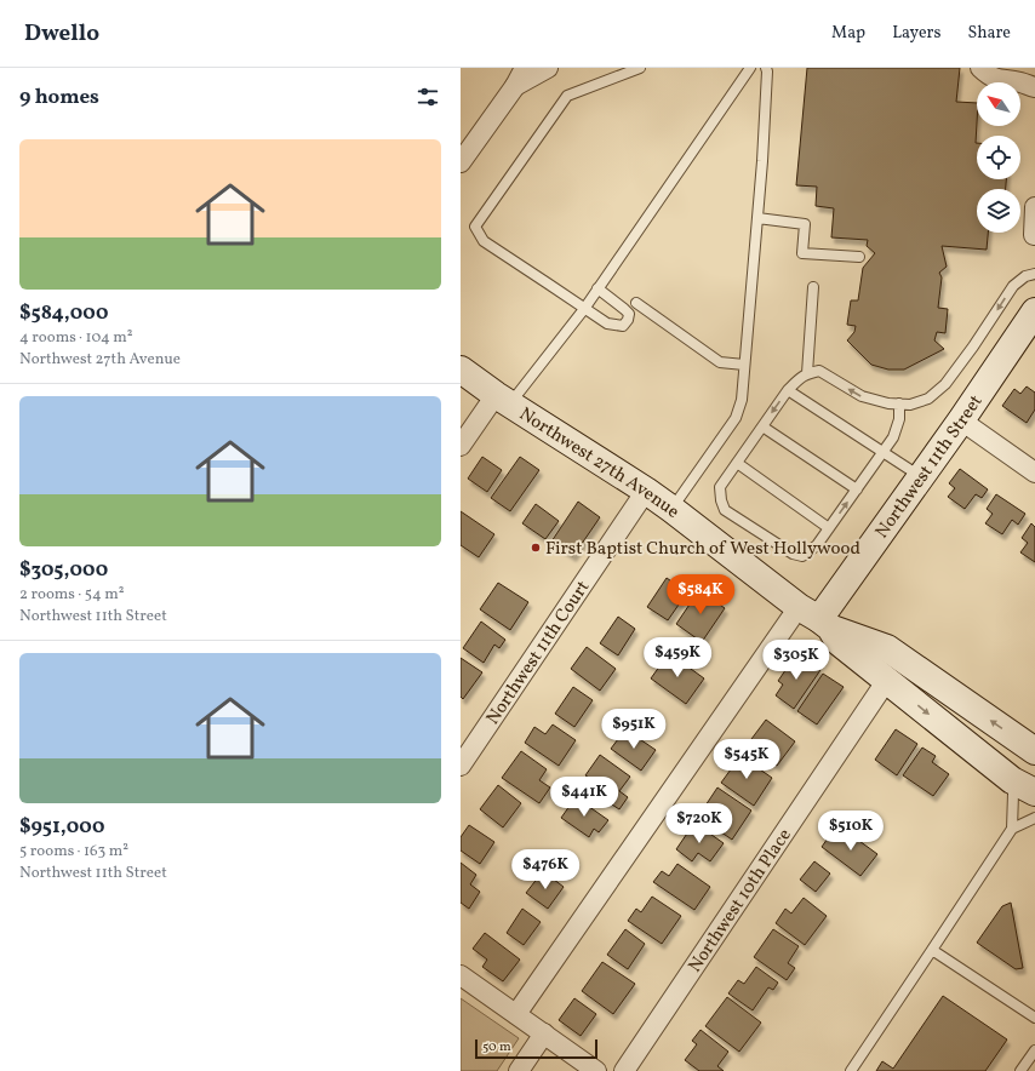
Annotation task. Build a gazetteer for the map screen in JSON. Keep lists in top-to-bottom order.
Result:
{
  "streets": {
    "street": [
      "Northwest 27th Avenue",
      "Northwest 11th Street",
      "Northwest 11th Court",
      "Northwest 10th Place"
    ]
  },
  "crossings": [
    ["Northwest 27th Avenue", "Northwest 11th Street"],
    ["Northwest 27th Avenue", "Northwest 11th Court"],
    ["Northwest 27th Avenue", "Northwest 10th Place"]
  ],
  "places": ["First Baptist Church of West Hollywood"],
  "scale_bar": "50 m",
  "north": "top left",
  "page": {
    "header": "Dwello",
    "nav": ["Map", "Layers", "Share"],
    "heading": "9 homes",
    "list": [
      {
        "name": "$584,000",
        "note": "4 rooms · 104 m² · Northwest 27th Avenue"
      },
      {
        "name": "$305,000",
        "note": "2 rooms · 54 m² · Northwest 11th Street"
      },
      {
        "name": "$951,000",
        "note": "5 rooms · 163 m² · Northwest 11th Street"
      }
    ],
    "price": [
      "$584K",
      "$459K",
      "$305K",
      "$951K",
      "$545K",
      "$441K",
      "$720K",
      "$510K",
      "$476K"
    ],
    "scale": "50 m"
  }
}
